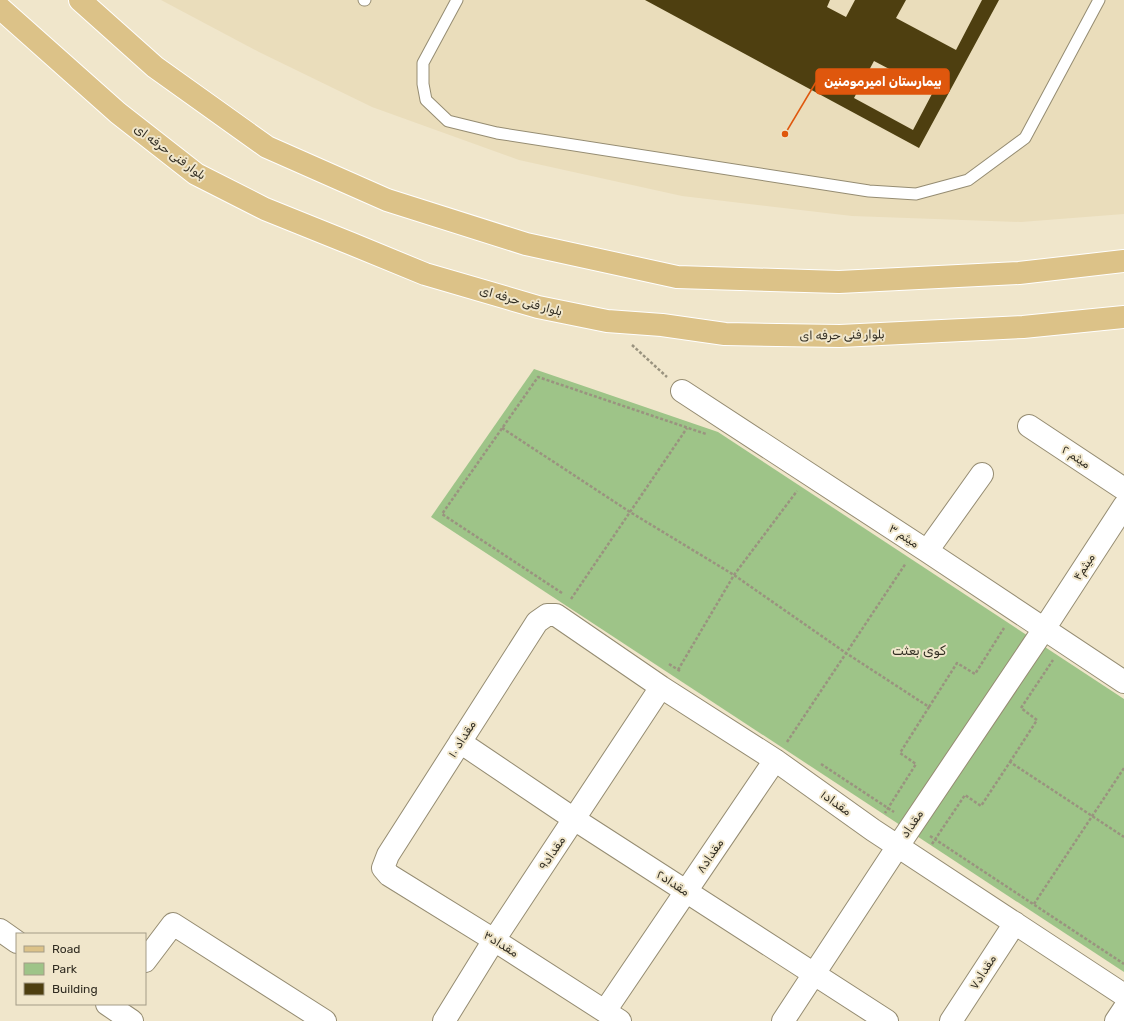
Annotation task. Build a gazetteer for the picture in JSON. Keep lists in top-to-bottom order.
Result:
{
  "streets": {
    "main road": ["بلوار فنی حرفه ای"],
    "street": [
      "میثم ۲",
      "میثم ۳",
      "میثم۴",
      "مقداد ۱۰",
      "مقداد۱",
      "مقداد",
      "مقداد۹",
      "مقداد۸",
      "مقداد۲",
      "مقداد۳",
      "مقداد۷"
    ]
  },
  "crossings": [
    ["میثم ۳", "میثم۴"],
    ["میثم ۳", "مقداد"],
    ["میثم۴", "مقداد"],
    ["مقداد ۱۰", "مقداد۱"],
    ["مقداد ۱۰", "مقداد۲"],
    ["مقداد ۱۰", "مقداد۳"],
    ["مقداد۱", "مقداد"],
    ["مقداد۱", "مقداد۹"],
    ["مقداد۱", "مقداد۸"],
    ["مقداد۱", "مقداد۷"],
    ["مقداد", "مقداد۲"],
    ["مقداد۹", "مقداد۲"],
    ["مقداد۹", "مقداد۳"],
    ["مقداد۸", "مقداد۲"],
    ["مقداد۸", "مقداد۳"]
  ],
  "districts": ["کوی بعثت"],
  "places": ["بیمارستان امیرمومنین"],
  "legend": ["Road", "Park", "Building"]
}
